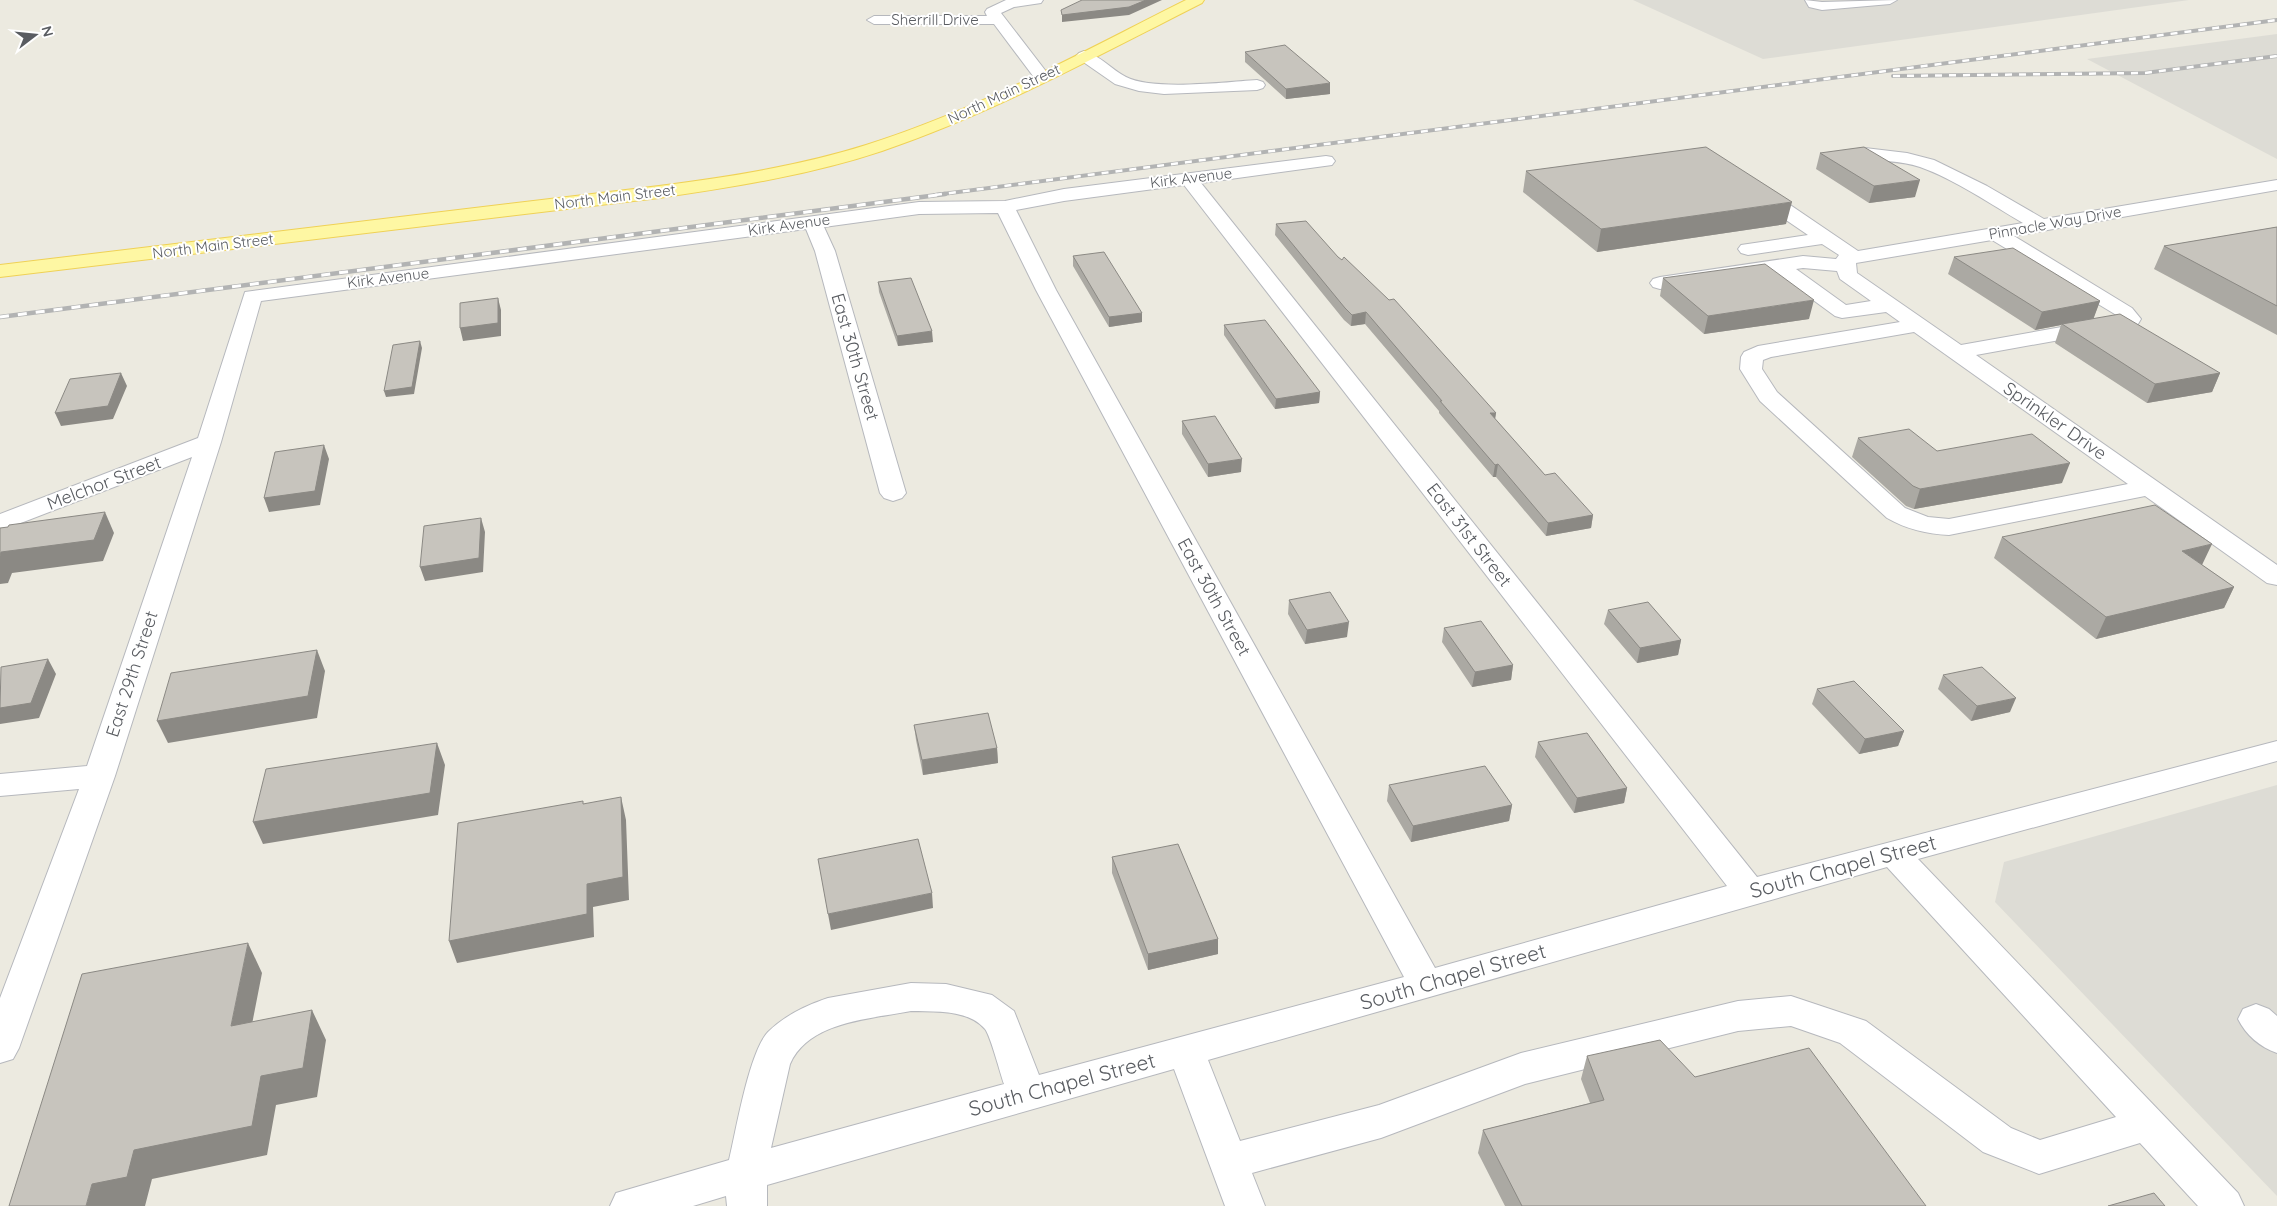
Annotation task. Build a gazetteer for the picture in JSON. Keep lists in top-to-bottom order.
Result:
{
  "streets": {
    "main road": ["North Main Street"],
    "street": [
      "Sherrill Drive",
      "Kirk Avenue",
      "Pinnacle Way Drive",
      "East 30th Street",
      "Sprinkler Drive",
      "Melchor Street",
      "East 31st Street",
      "East 29th Street",
      "South Chapel Street"
    ]
  },
  "crossings": [
    ["Kirk Avenue", "East 30th Street"],
    ["Kirk Avenue", "East 31st Street"],
    ["Kirk Avenue", "East 29th Street"],
    ["Pinnacle Way Drive", "Sprinkler Drive"],
    ["East 30th Street", "South Chapel Street"],
    ["Melchor Street", "East 29th Street"],
    ["East 31st Street", "South Chapel Street"]
  ],
  "north": "right"
}
